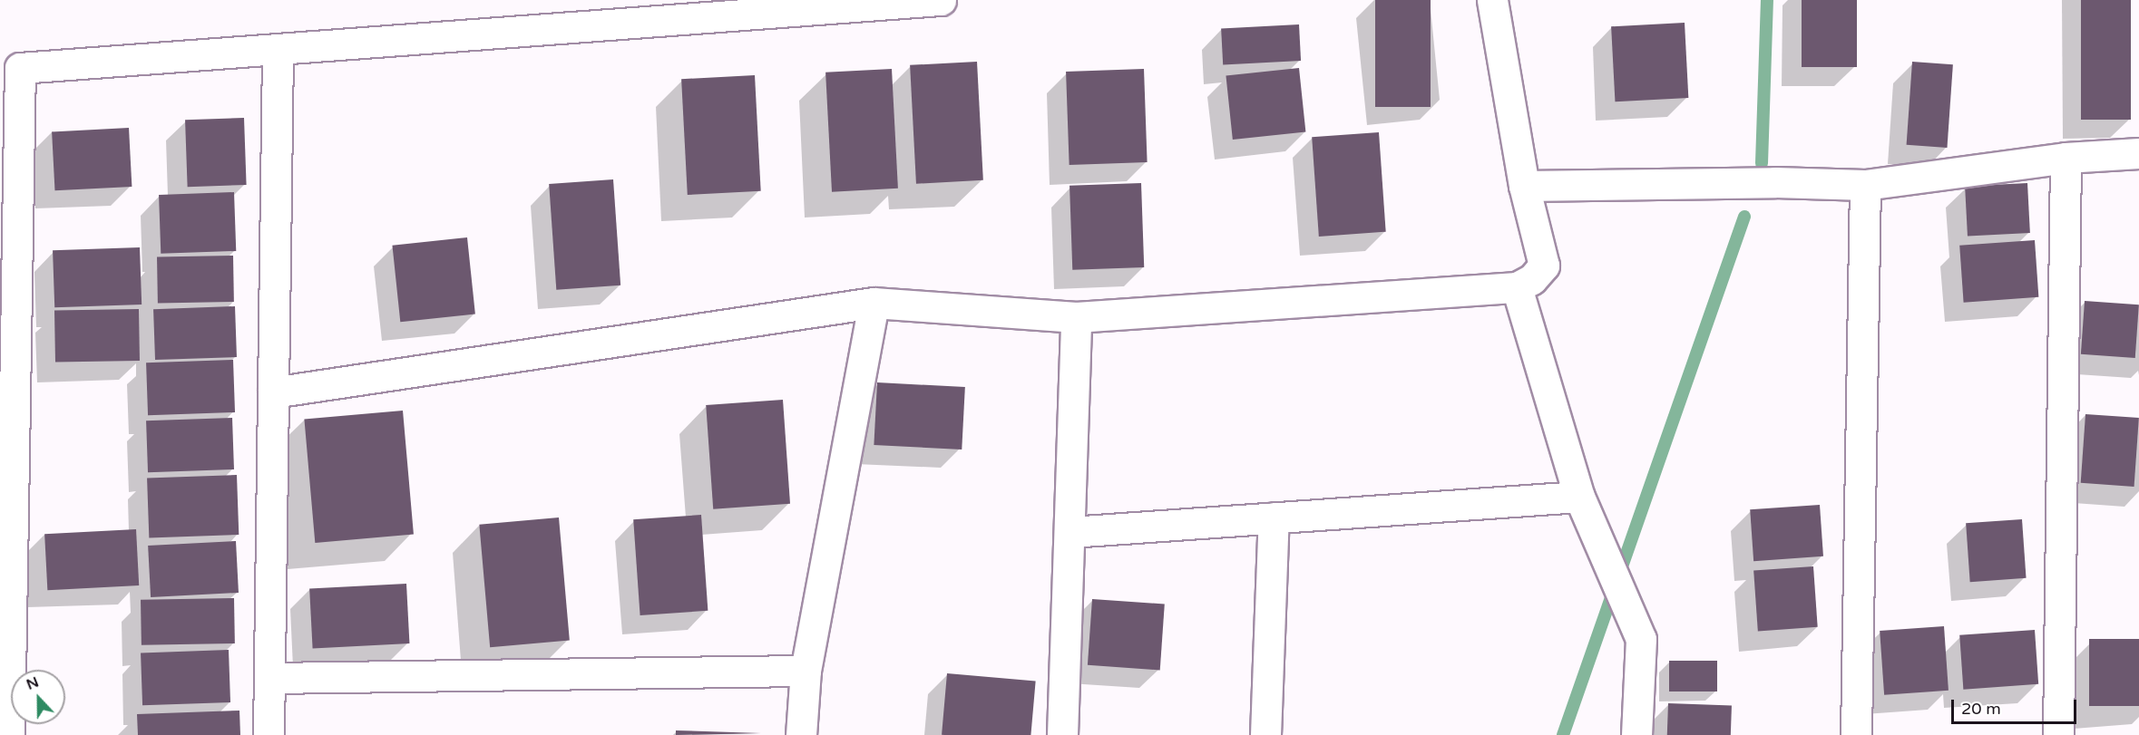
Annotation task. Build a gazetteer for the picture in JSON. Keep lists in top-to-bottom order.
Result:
{
  "scale_bar": "20 m",
  "north": "top"
}
